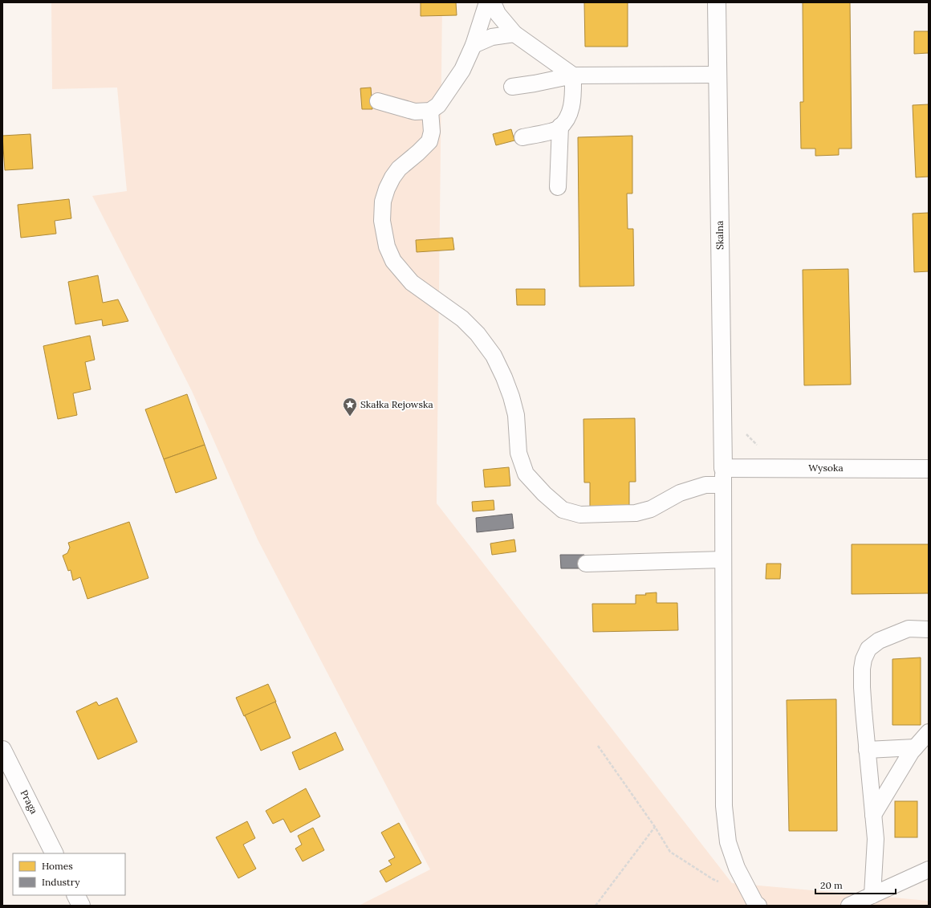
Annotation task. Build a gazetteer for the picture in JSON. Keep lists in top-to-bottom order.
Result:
{
  "streets": {
    "street": ["Skalna", "Wysoka", "Praga"]
  },
  "crossings": [
    ["Skalna", "Wysoka"]
  ],
  "places": {
    "place": ["Skałka Rejowska"]
  },
  "legend": ["Homes", "Industry"],
  "scale_bar": "20 m"
}
